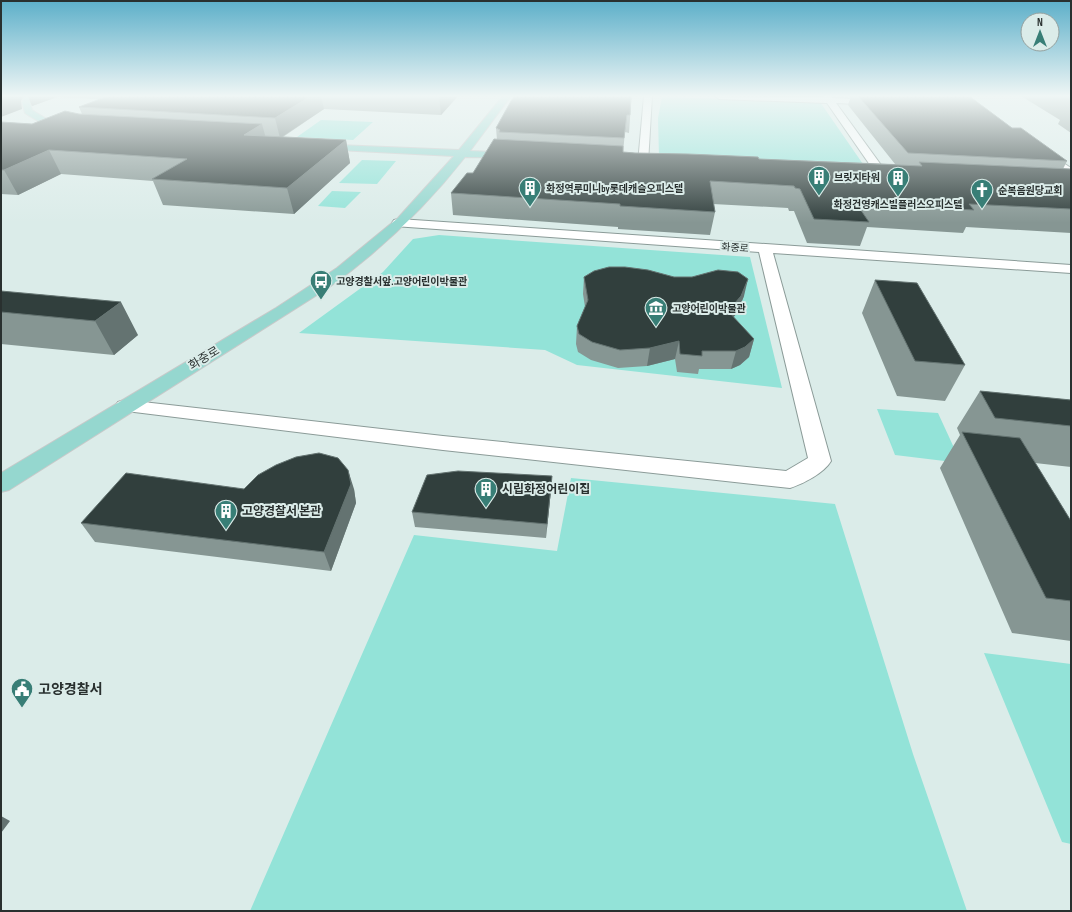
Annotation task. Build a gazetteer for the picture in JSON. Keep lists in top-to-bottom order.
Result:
{
  "streets": {
    "main road": ["화중로"]
  },
  "places": {
    "building": [
      "브릿지타워",
      "화정건영캐스빌플러스오피스텔",
      "화정역루미니by롯데캐슬오피스텔",
      "시립화정어린이집",
      "고양경찰서 본관"
    ],
    "church": ["순복음원당교회"],
    "bus stop": ["고양경찰서앞.고양어린이박물관"],
    "museum": ["고양어린이박물관"],
    "public building": ["고양경찰서"]
  },
  "north": "top"
}
